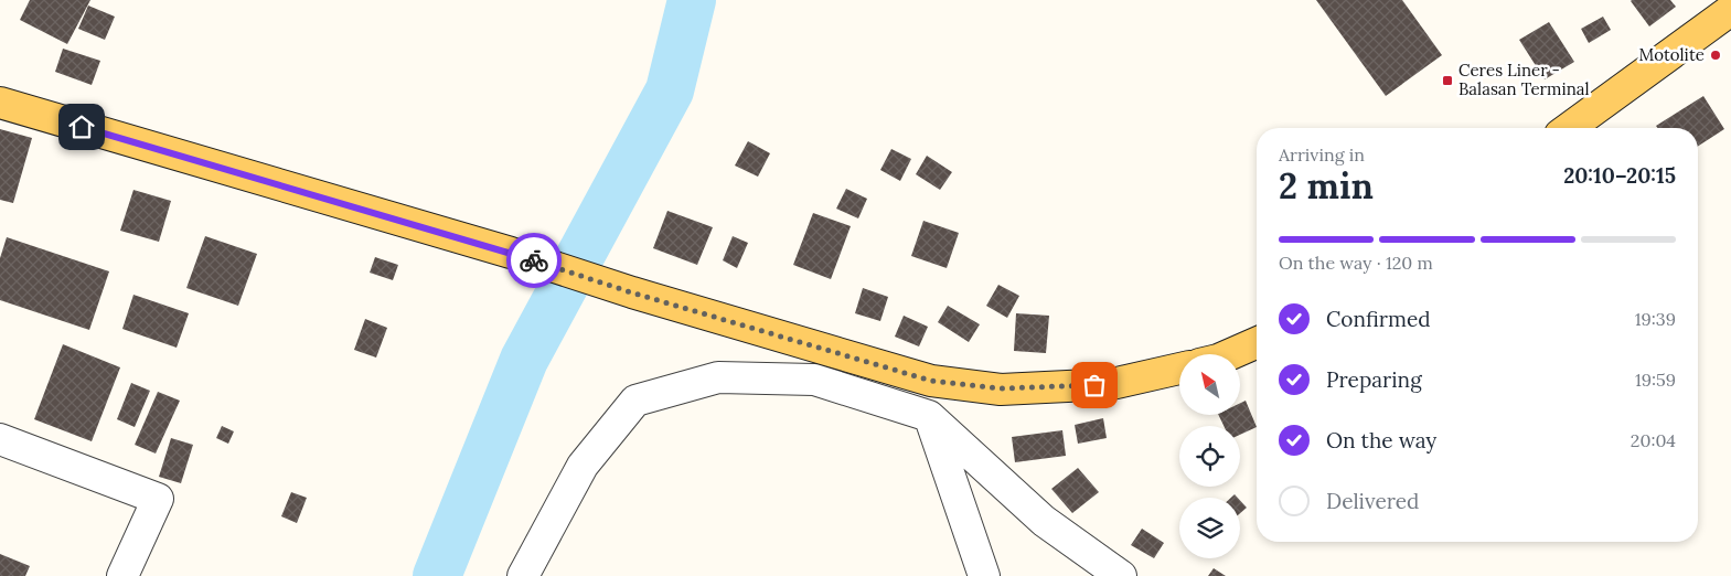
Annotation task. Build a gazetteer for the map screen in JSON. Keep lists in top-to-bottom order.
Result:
{
  "places": {
    "other": ["Motolite"],
    "transit": ["Ceres Liner - Balasan Terminal"]
  },
  "north": "top left",
  "page": {
    "heading": ["2 min", "Arriving in", "20:10–20:15"],
    "bar": "On the way · 120 m",
    "list": [
      ["Confirmed", "19:39"],
      ["Preparing", "19:59"],
      ["On the way", "20:04"],
      "Delivered"
    ]
  }
}
